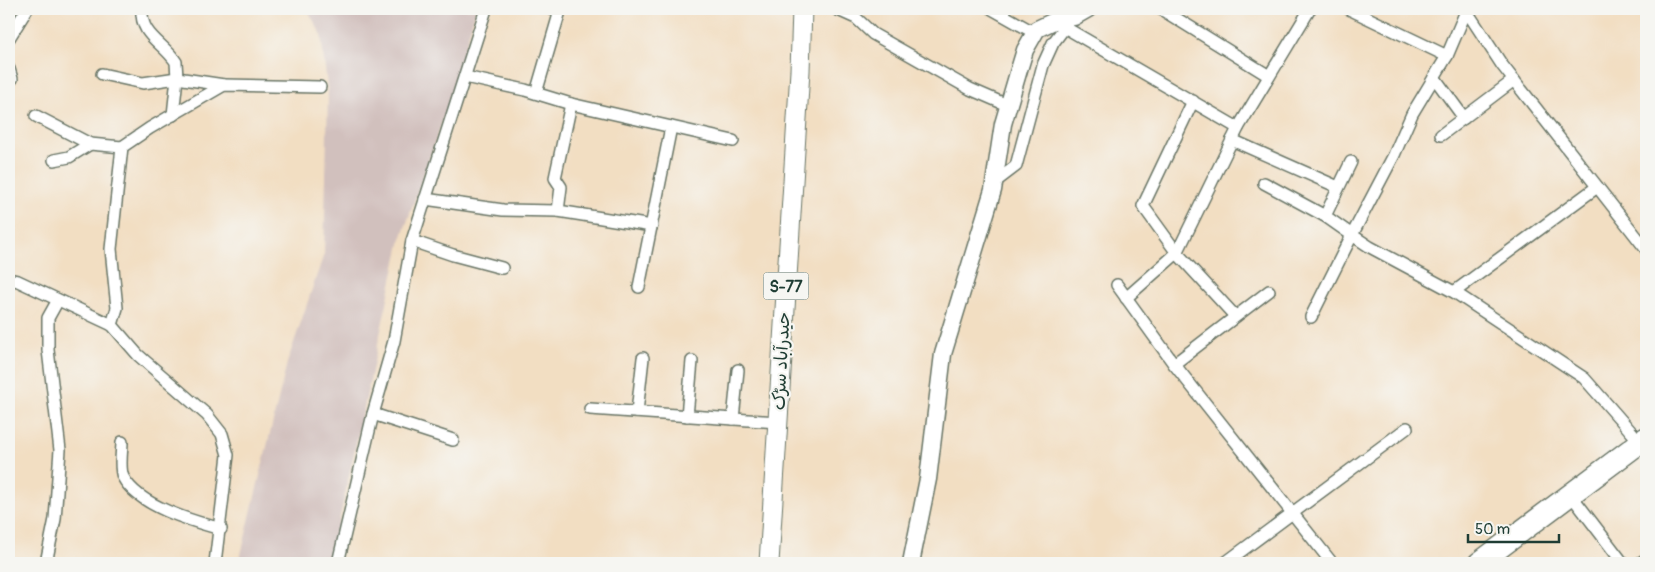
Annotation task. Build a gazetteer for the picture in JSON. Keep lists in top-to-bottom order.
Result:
{
  "streets": {
    "main road": ["S-77", "حیدرآباد سڑک"]
  },
  "scale_bar": "50 m"
}
